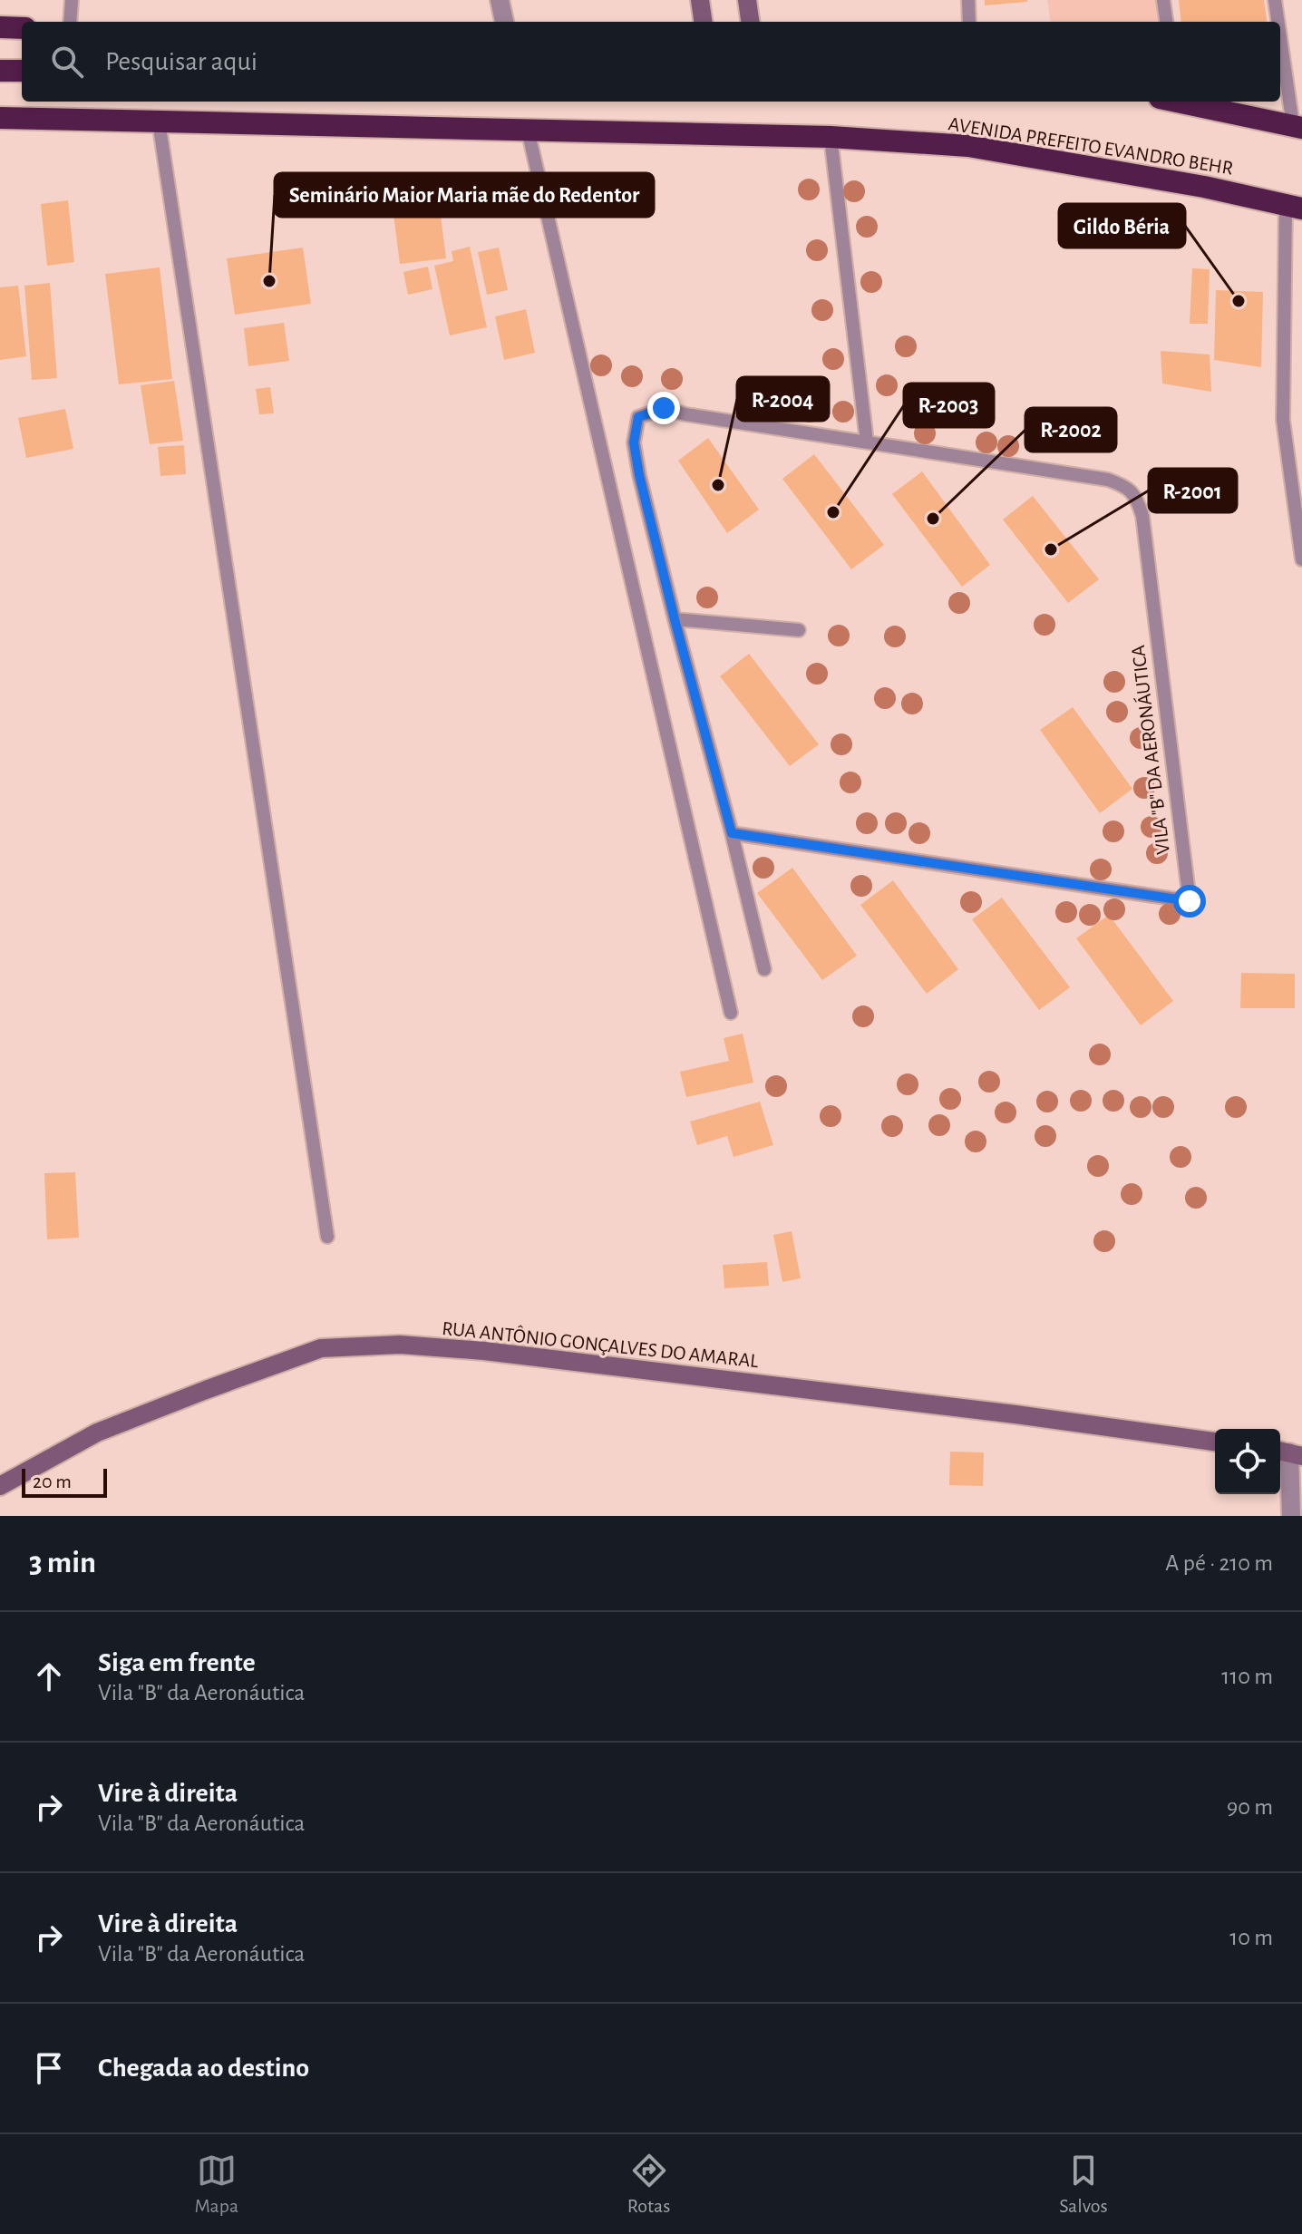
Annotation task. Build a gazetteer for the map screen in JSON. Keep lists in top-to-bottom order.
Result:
{
  "streets": {
    "highway": ["AVENIDA PREFEITO EVANDRO BEHR"],
    "street": ["RUA ANTÔNIO GONÇALVES DO AMARAL"],
    "lane": ["VILA \"B\" DA AERONÁUTICA"]
  },
  "places": [
    "Seminário Maior Maria mãe do Redentor",
    "Gildo Béria",
    "R-2004",
    "R-2003",
    "R-2002",
    "R-2001"
  ],
  "scale_bar": "20 m",
  "page": {
    "search": "Pesquisar aqui",
    "scale": "20 m",
    "heading": ["3 min", "A pé · 210 m"],
    "list": [
      ["Siga em frente", "Vila \"B\" da Aeronáutica", "110 m"],
      ["Vire à direita", "Vila \"B\" da Aeronáutica", "90 m"],
      ["Vire à direita", "Vila \"B\" da Aeronáutica", "10 m"],
      "Chegada ao destino"
    ],
    "nav": ["Mapa", "Rotas", "Salvos"]
  }
}
